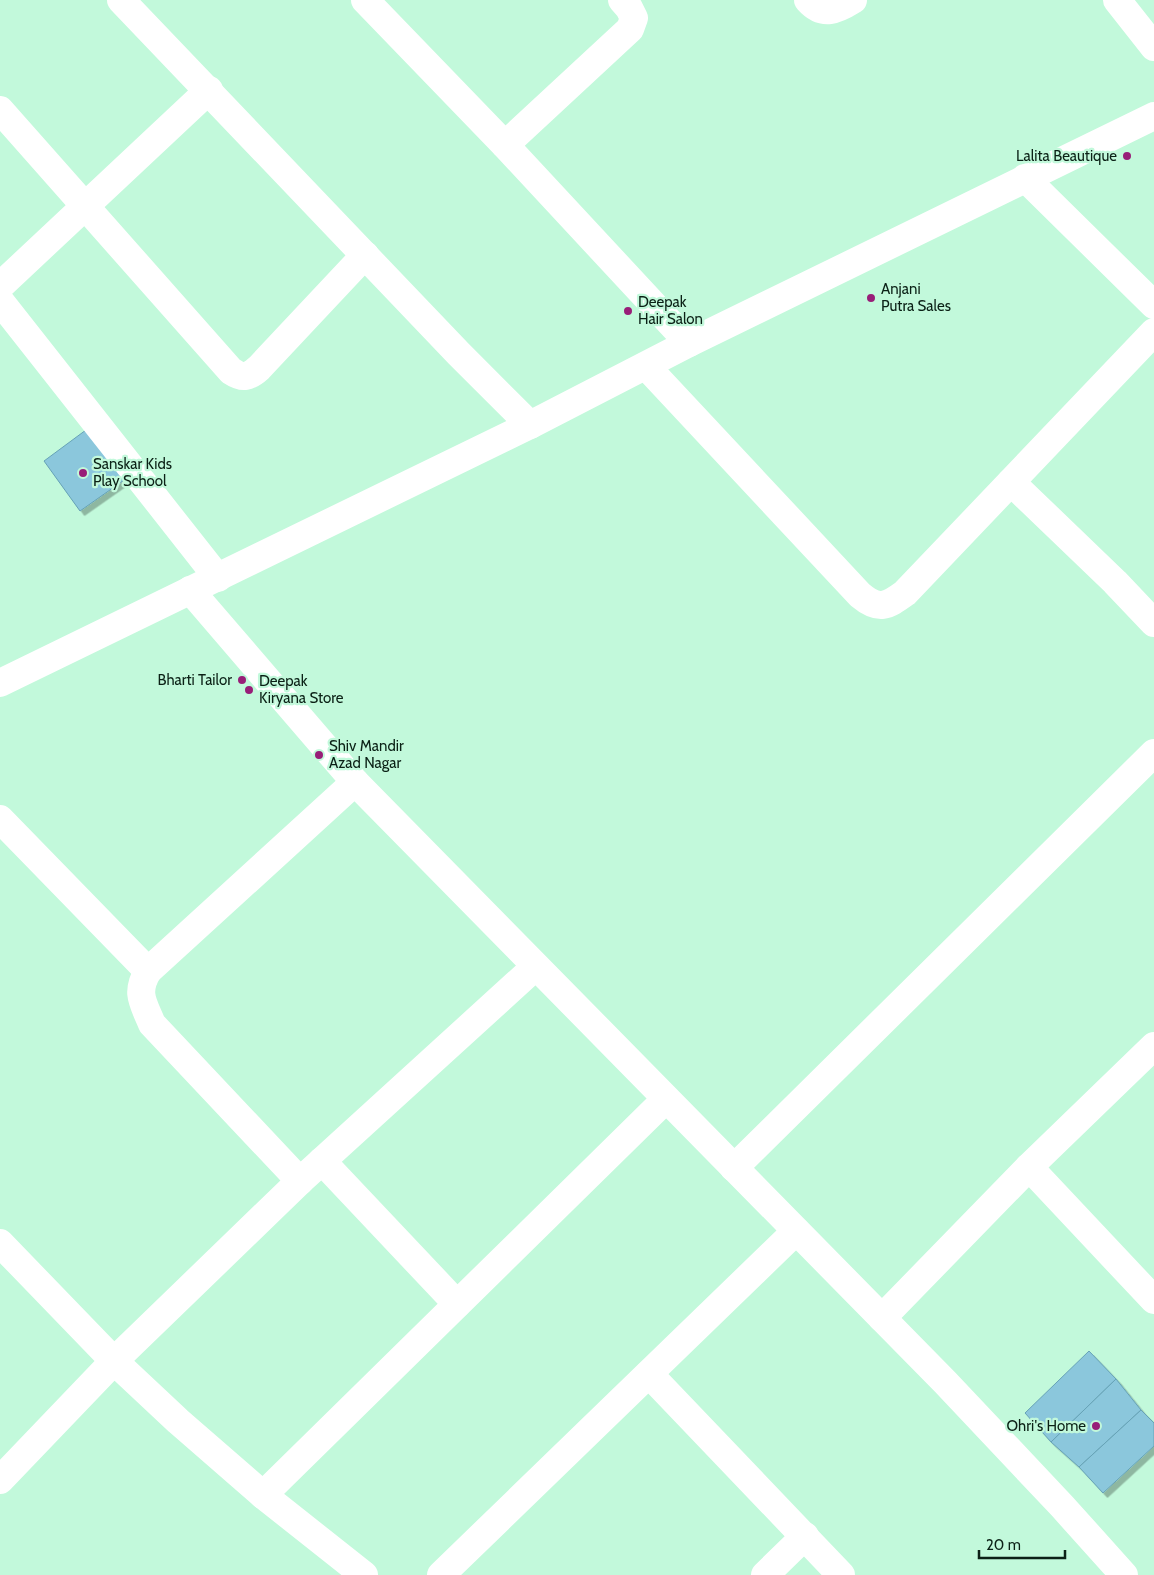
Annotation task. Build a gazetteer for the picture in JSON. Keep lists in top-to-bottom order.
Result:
{
  "places": [
    "Lalita Beautique",
    "Anjani Putra Sales",
    "Deepak Hair Salon",
    "Sanskar Kids Play School",
    "Bharti Tailor",
    "Deepak Kiryana Store",
    "Shiv Mandir Azad Nagar",
    "Ohri's Home"
  ],
  "scale_bar": "20 m"
}
